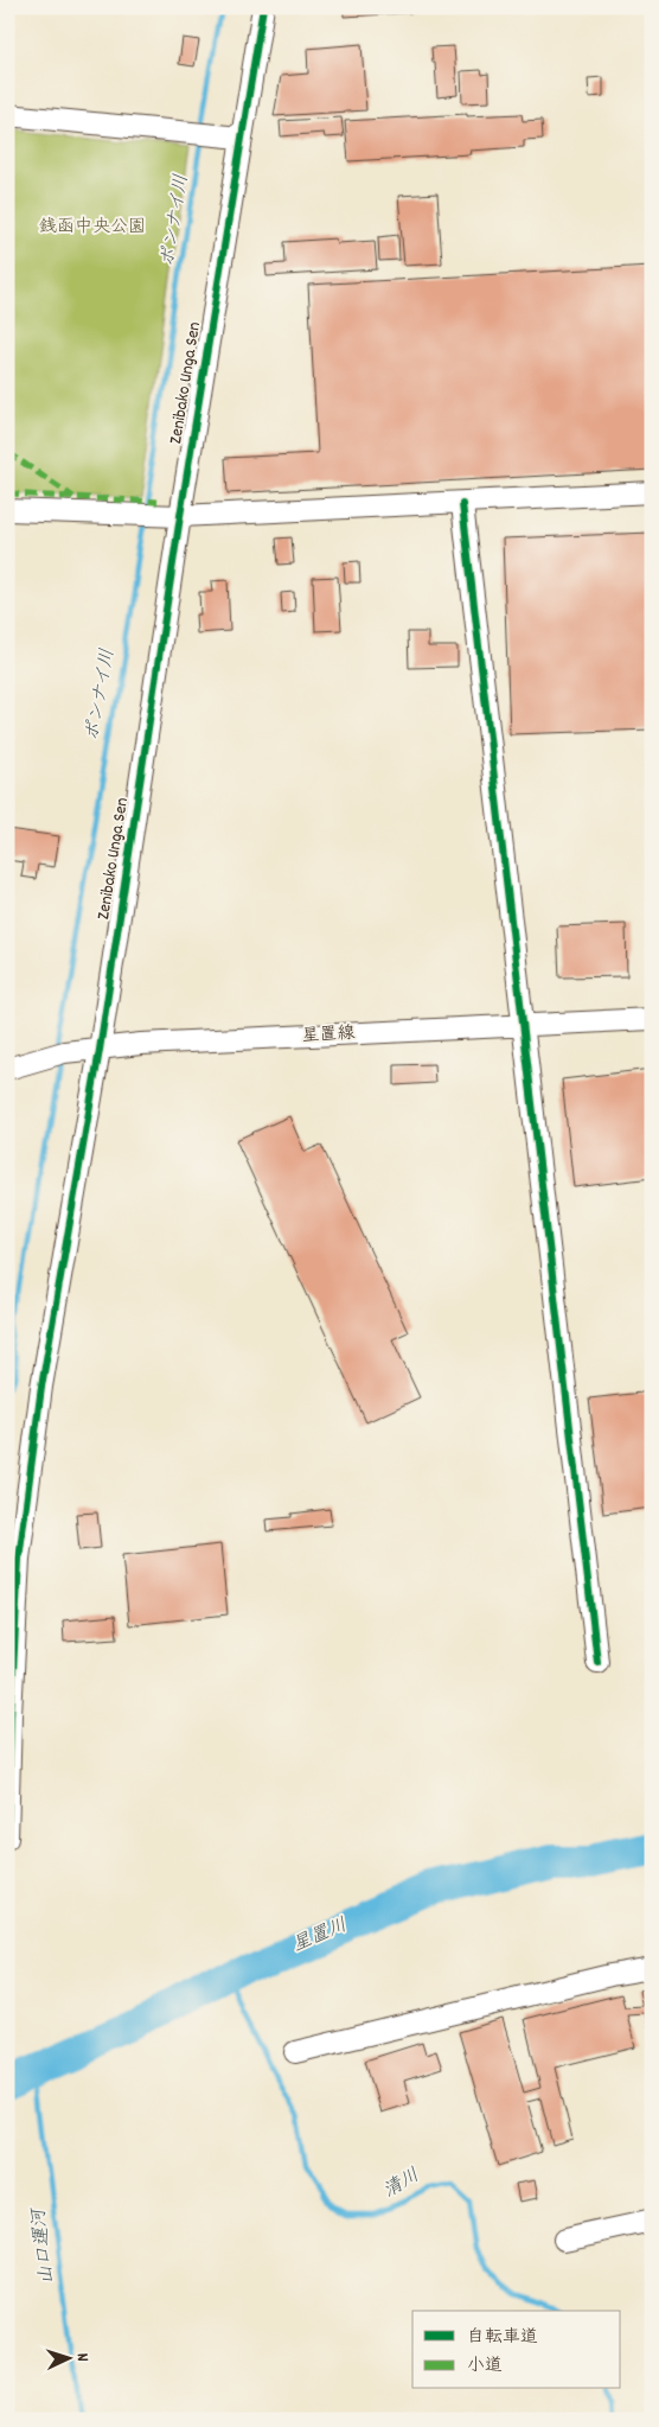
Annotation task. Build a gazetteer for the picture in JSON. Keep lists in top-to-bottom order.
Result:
{
  "streets": {
    "street": ["Zenibako Unga Sen", "星置線"]
  },
  "crossings": [
    ["Zenibako Unga Sen", "星置線"]
  ],
  "water": [
    "ポンナイ川",
    "星置川",
    "清川",
    "山口運河"
  ],
  "parks": ["銭函中央公園"],
  "legend": ["自転車道", "小道"],
  "north": "right"
}
